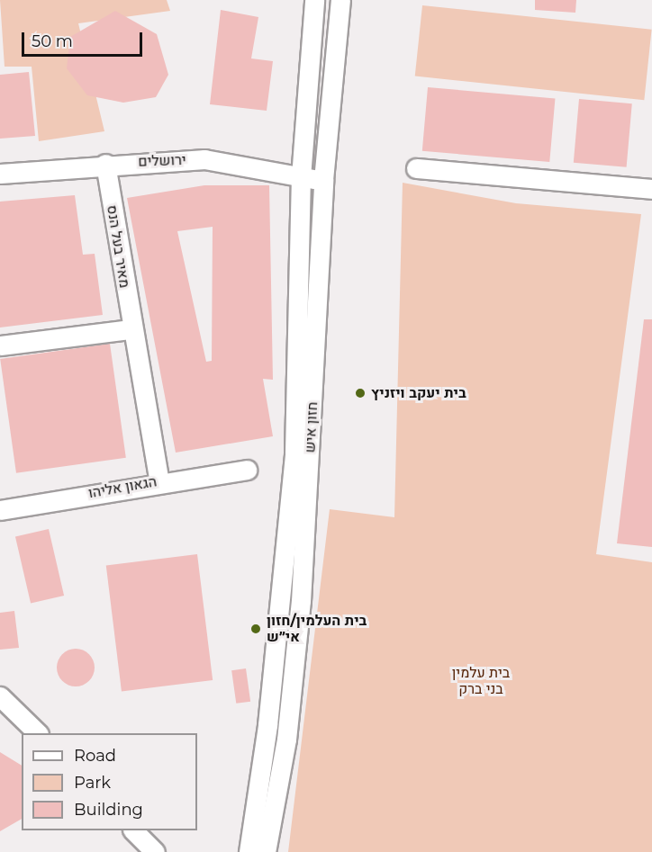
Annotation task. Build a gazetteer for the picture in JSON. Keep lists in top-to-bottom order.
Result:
{
  "streets": {
    "street": [
      "ירושלים",
      "מאיר בעל הנס",
      "חזון איש",
      "הגאון אליהו"
    ]
  },
  "crossings": [
    ["ירושלים", "מאיר בעל הנס"],
    ["ירושלים", "חזון איש"],
    ["מאיר בעל הנס", "הגאון אליהו"]
  ],
  "parks": ["בית עלמין בני ברק"],
  "places": ["בית יעקב ויזניץ", "בית העלמין/חזון אי״ש"],
  "legend": ["Road", "Park", "Building"],
  "scale_bar": "50 m"
}
